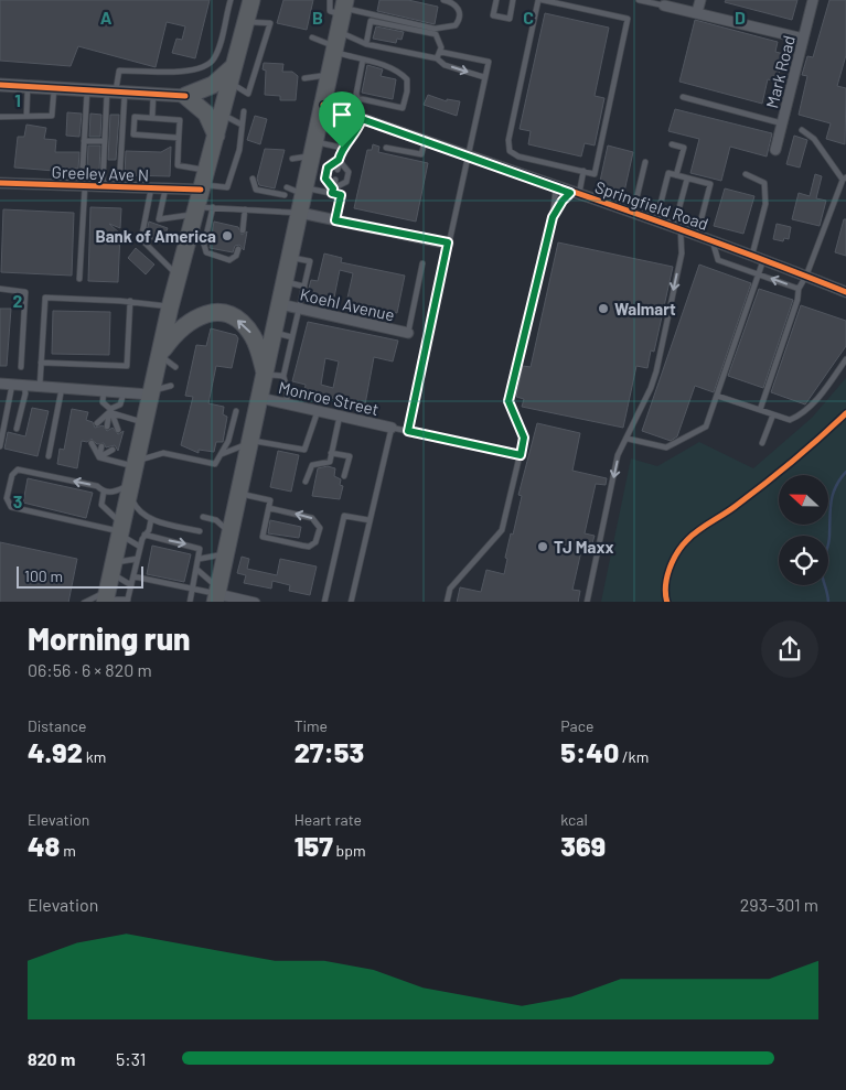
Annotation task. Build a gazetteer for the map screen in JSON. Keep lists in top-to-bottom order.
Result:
{
  "streets": {
    "street": [
      "Mark Road",
      "Greeley Ave N",
      "Springfield Road",
      "Koehl Avenue",
      "Monroe Street"
    ]
  },
  "places": ["Bank of America", "Walmart", "TJ Maxx"],
  "scale_bar": "100 m",
  "north": "left",
  "page": {
    "scale": "100 m",
    "heading": ["Morning run", "06:56 · 6 × 820 m"],
    "stats": [
      ["Distance", "4.92 km"],
      ["Time", "27:53"],
      ["Pace", "5:40 /km"],
      ["Elevation", "48 m"],
      ["Heart rate", "157 bpm"],
      ["kcal", "369"]
    ],
    "chart": ["Elevation", "293–301 m"],
    "list": [
      {
        "name": "820 m",
        "note": "5:31"
      }
    ]
  },
  "grid": {
    "columns": [
      "A",
      "B",
      "C",
      "D"
    ],
    "rows": ["1", "2", "3"]
  }
}
